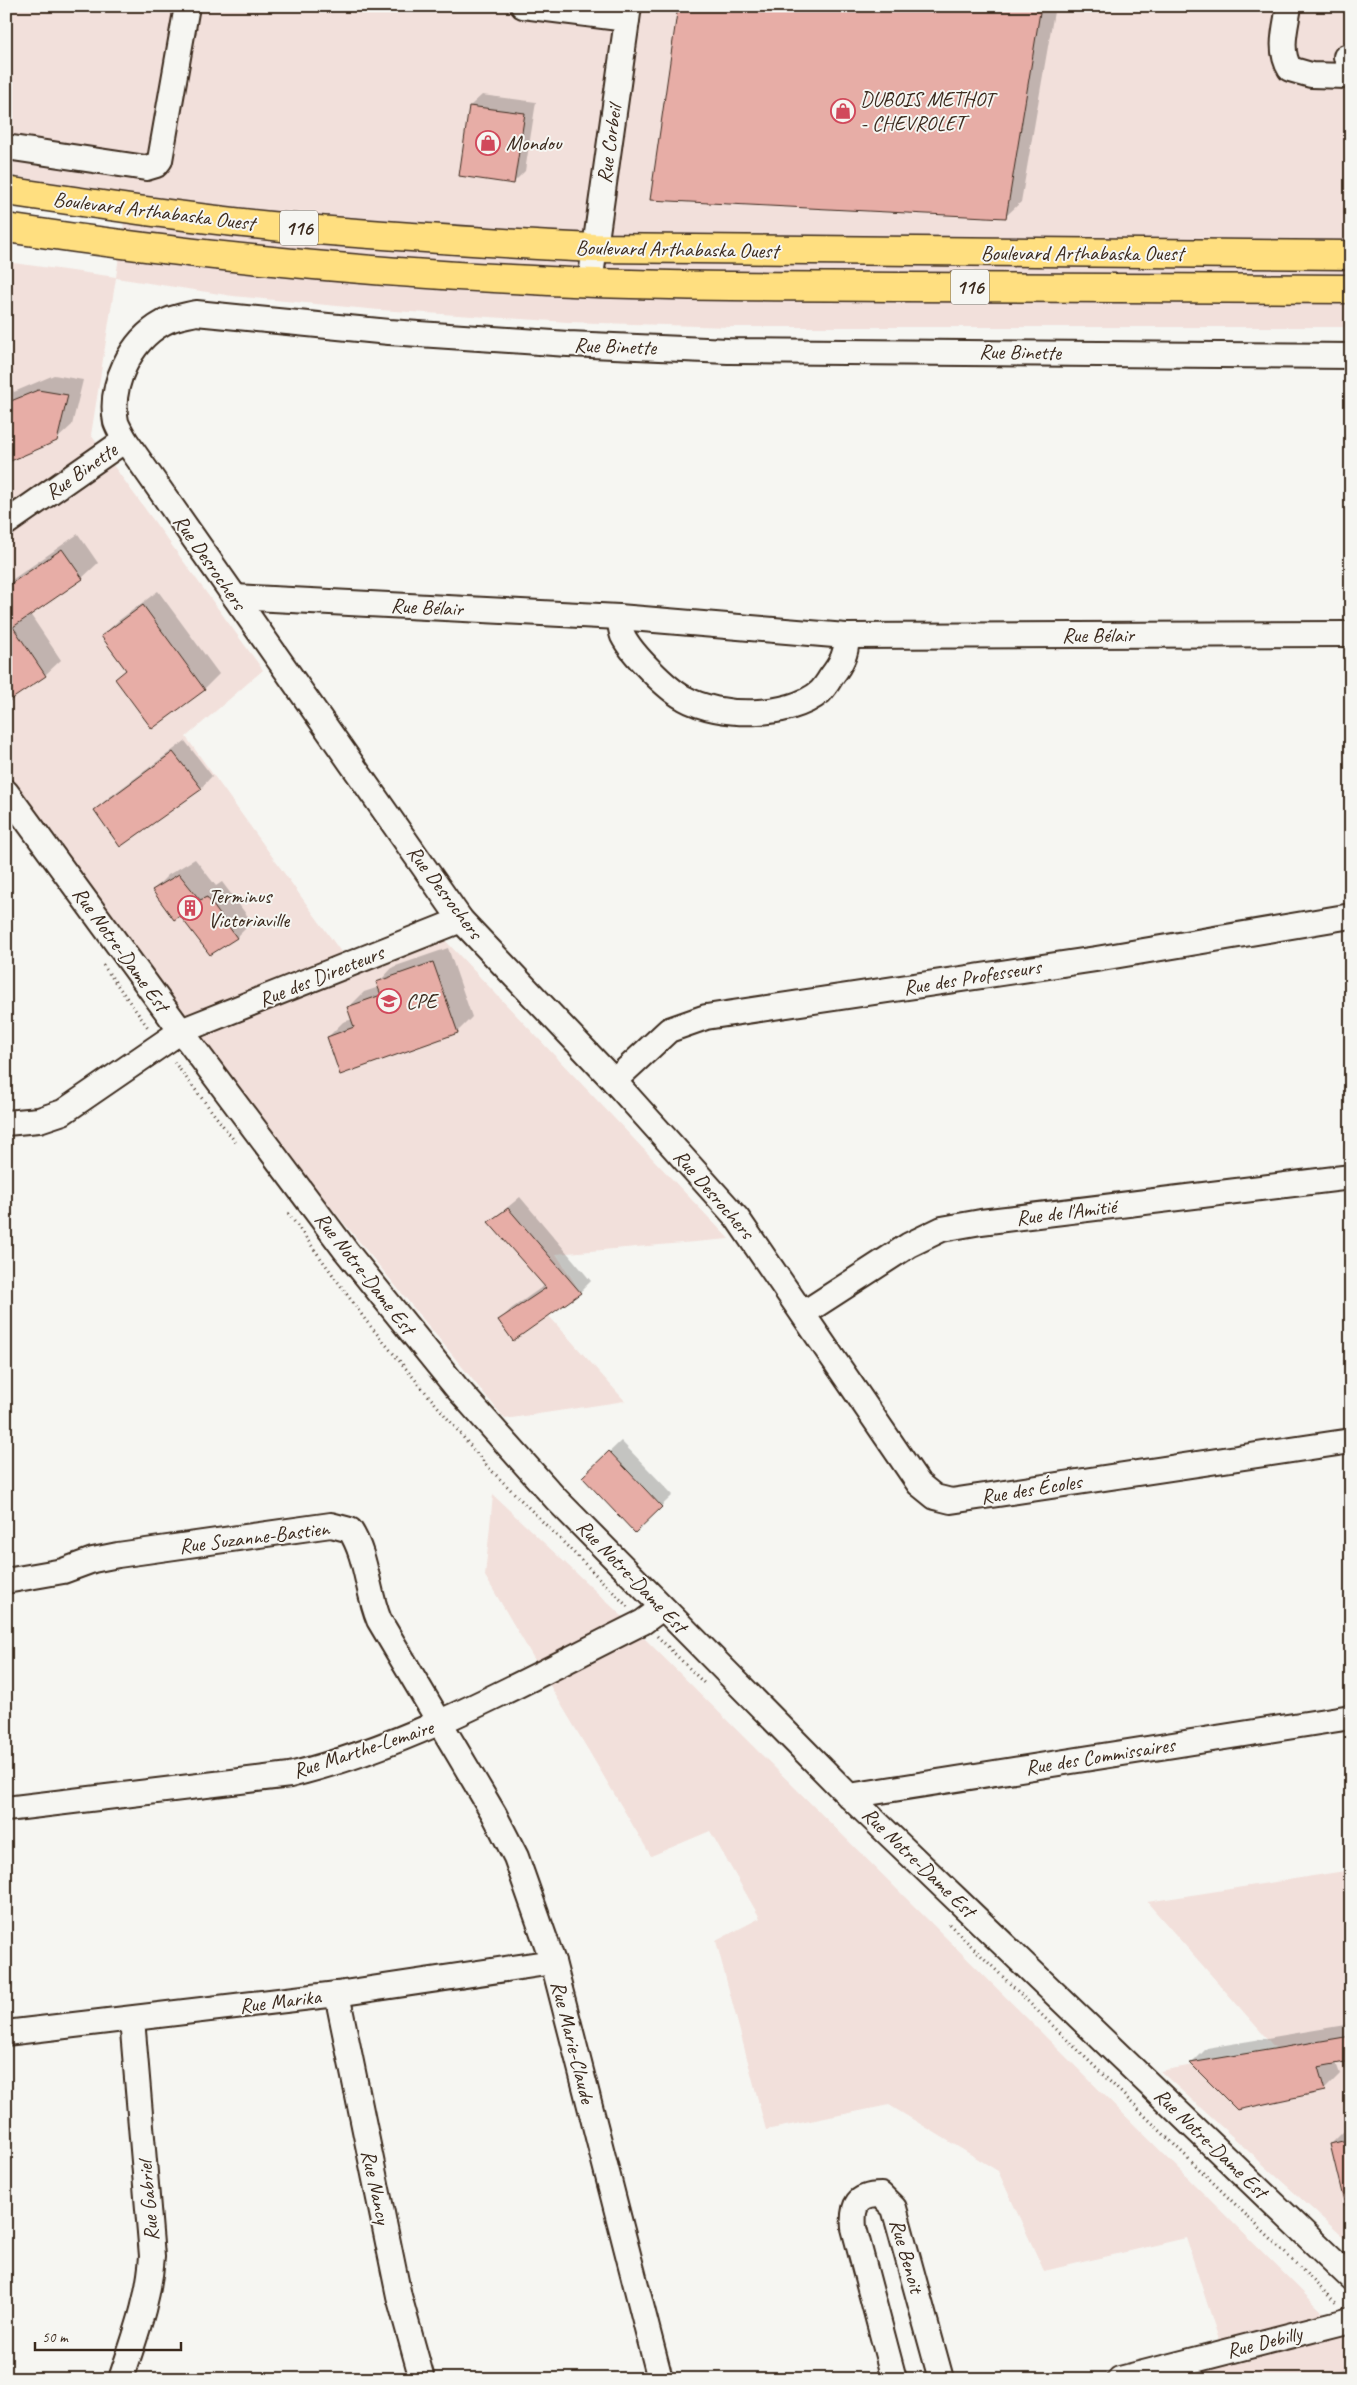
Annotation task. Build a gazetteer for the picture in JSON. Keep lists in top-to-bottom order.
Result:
{
  "streets": {
    "main road": ["Boulevard Arthabaska Ouest", "116"],
    "street": [
      "Rue Corbeil",
      "Rue Binette",
      "Rue Desrochers",
      "Rue Bélair",
      "Rue Notre-Dame Est",
      "Rue des Directeurs",
      "Rue des Professeurs",
      "Rue de l'Amitié",
      "Rue des Écoles",
      "Rue Suzanne-Bastien",
      "Rue Marthe-Lemaire",
      "Rue des Commissaires",
      "Rue Marika",
      "Rue Marie-Claude",
      "Rue Nancy",
      "Rue Gabriel",
      "Rue Benoit",
      "Rue Debilly"
    ]
  },
  "crossings": [
    ["Rue Corbeil", "Boulevard Arthabaska Ouest"],
    ["Rue Binette", "Rue Desrochers"],
    ["Rue Desrochers", "Rue Bélair"],
    ["Rue Desrochers", "Rue des Directeurs"],
    ["Rue Desrochers", "Rue des Professeurs"],
    ["Rue Desrochers", "Rue de l'Amitié"],
    ["Rue Desrochers", "Rue des Écoles"],
    ["Rue Notre-Dame Est", "Rue des Directeurs"],
    ["Rue Notre-Dame Est", "Rue Marthe-Lemaire"],
    ["Rue Notre-Dame Est", "Rue des Commissaires"],
    ["Rue de l'Amitié", "Rue des Écoles"],
    ["Rue Suzanne-Bastien", "Rue Marthe-Lemaire"],
    ["Rue Suzanne-Bastien", "Rue Marie-Claude"],
    ["Rue Marthe-Lemaire", "Rue Marie-Claude"],
    ["Rue Marika", "Rue Marie-Claude"],
    ["Rue Marika", "Rue Nancy"],
    ["Rue Marika", "Rue Gabriel"]
  ],
  "places": {
    "shop": ["DUBOIS METHOT - CHEVROLET", "Mondou"],
    "building": ["Terminus Victoriaville"],
    "school or university": ["CPE"]
  },
  "scale_bar": "50 m"
}
